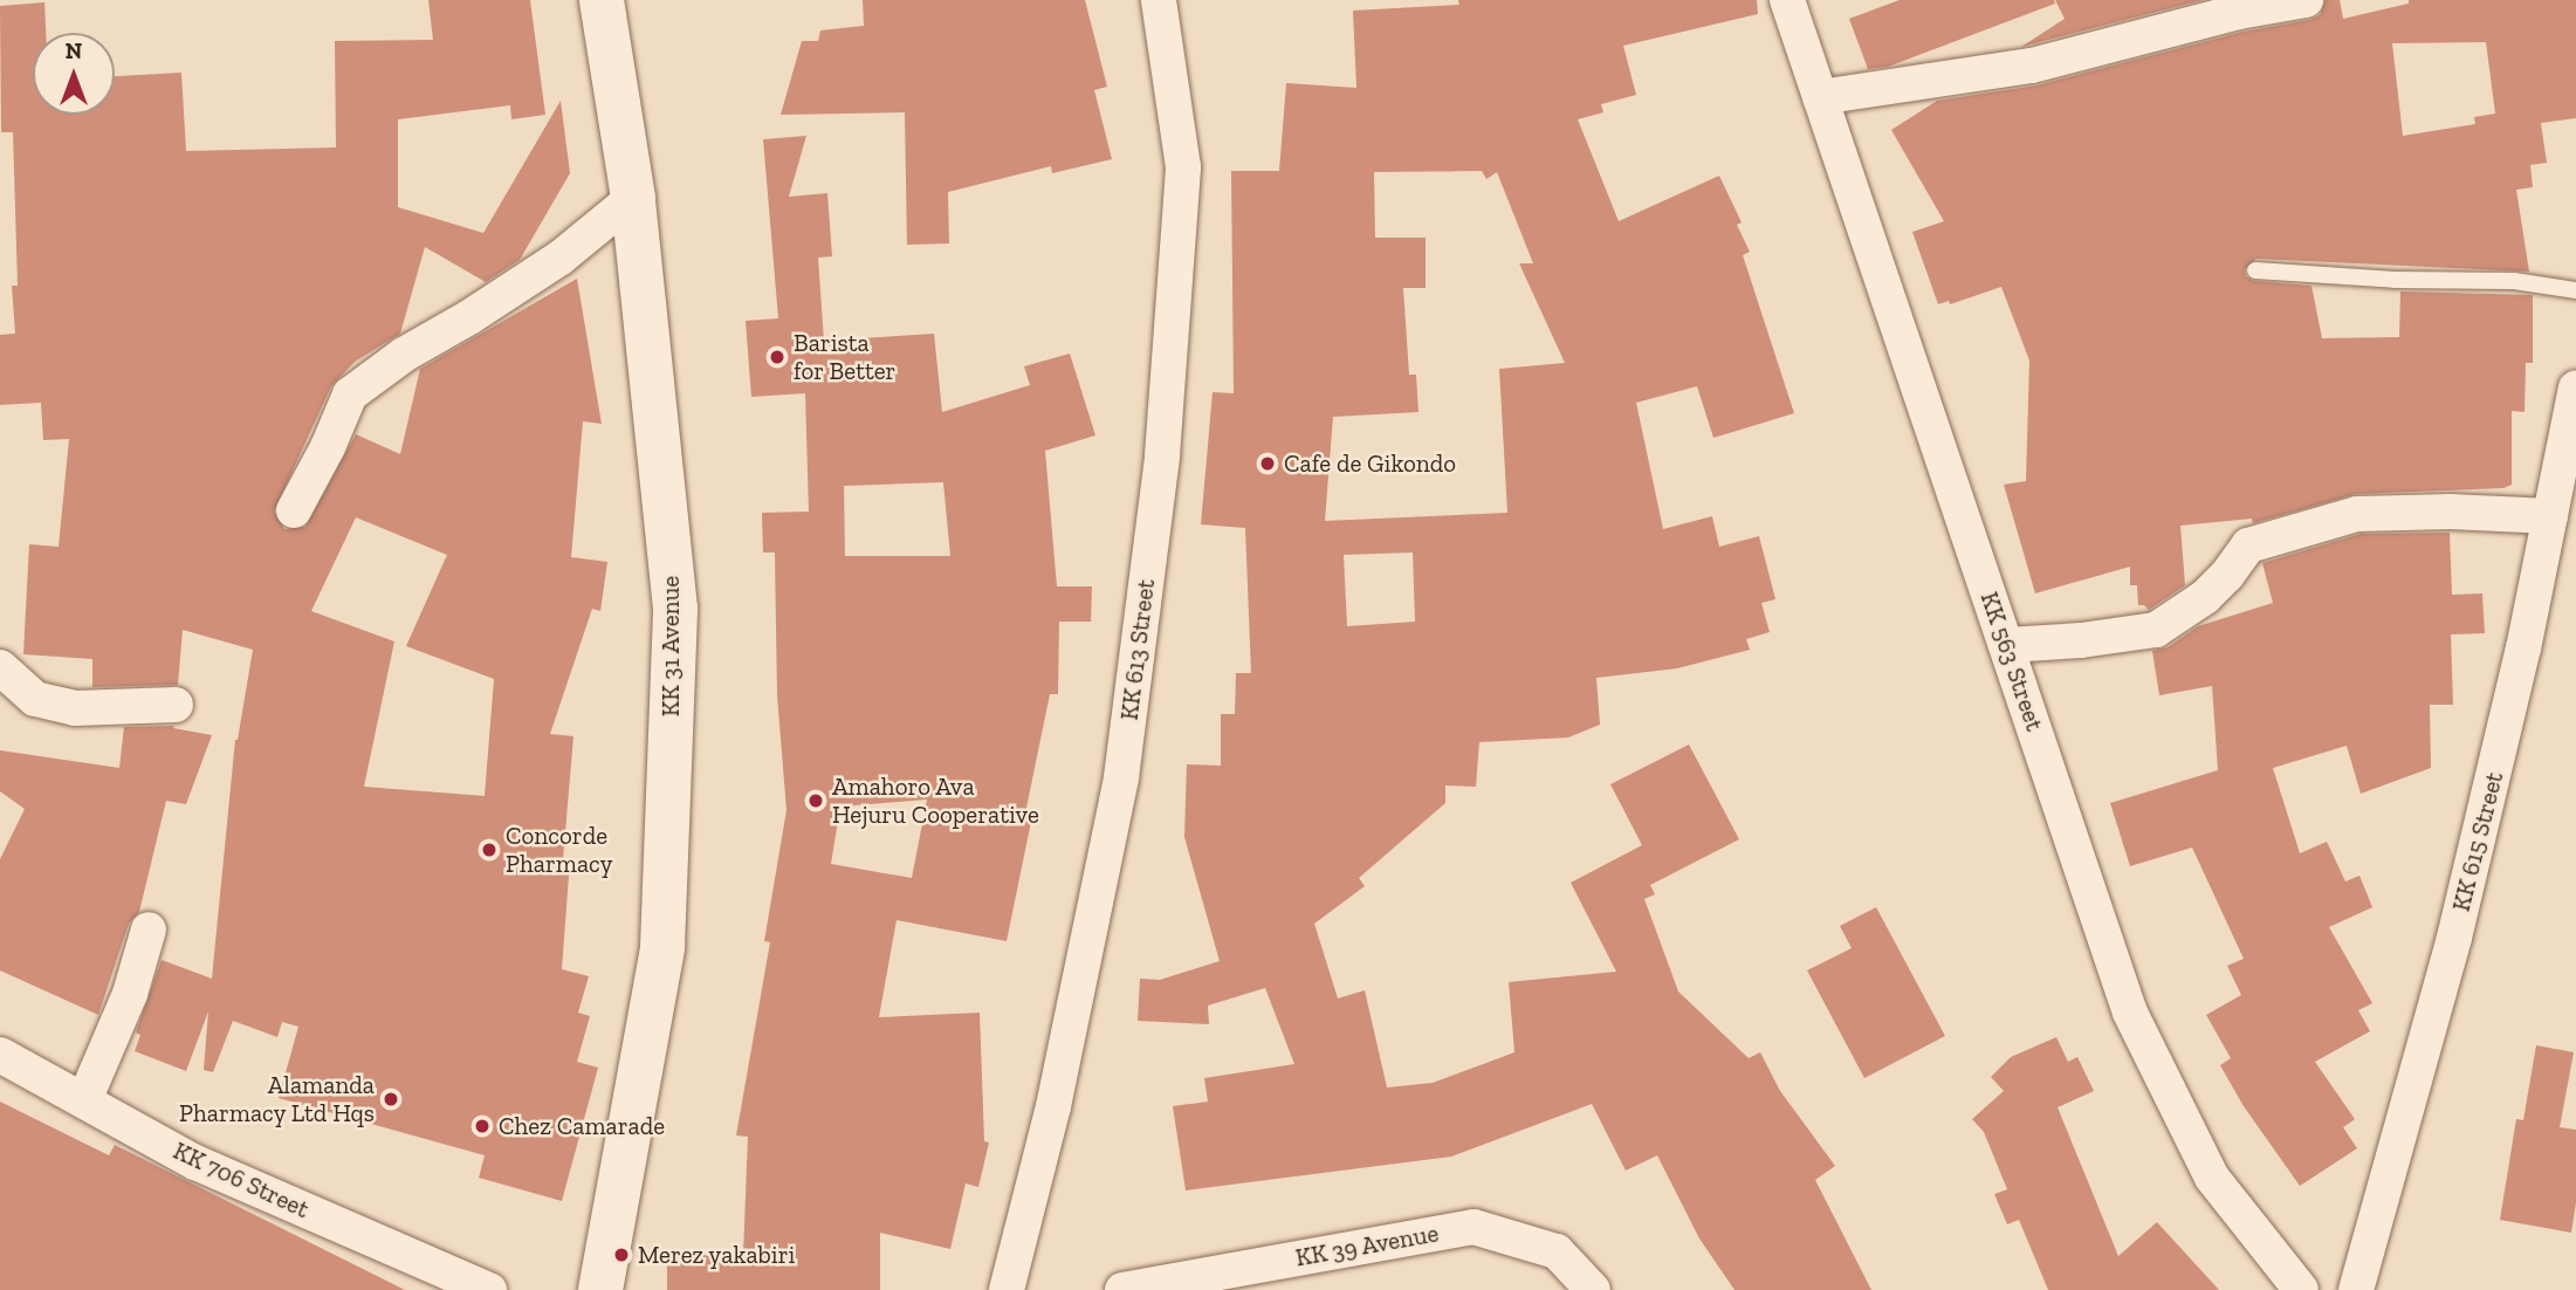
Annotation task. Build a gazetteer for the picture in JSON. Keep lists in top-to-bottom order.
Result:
{
  "streets": {
    "main road": ["KK 31 Avenue"],
    "street": [
      "KK 613 Street",
      "KK 563 Street",
      "KK 615 Street",
      "KK 706 Street",
      "KK 39 Avenue"
    ]
  },
  "places": [
    "Barista for Better",
    "Cafe de Gikondo",
    "Amahoro Ava Hejuru Cooperative",
    "Concorde Pharmacy",
    "Alamanda Pharmacy Ltd Hqs",
    "Chez Camarade",
    "Merez yakabiri"
  ],
  "north": "top"
}
